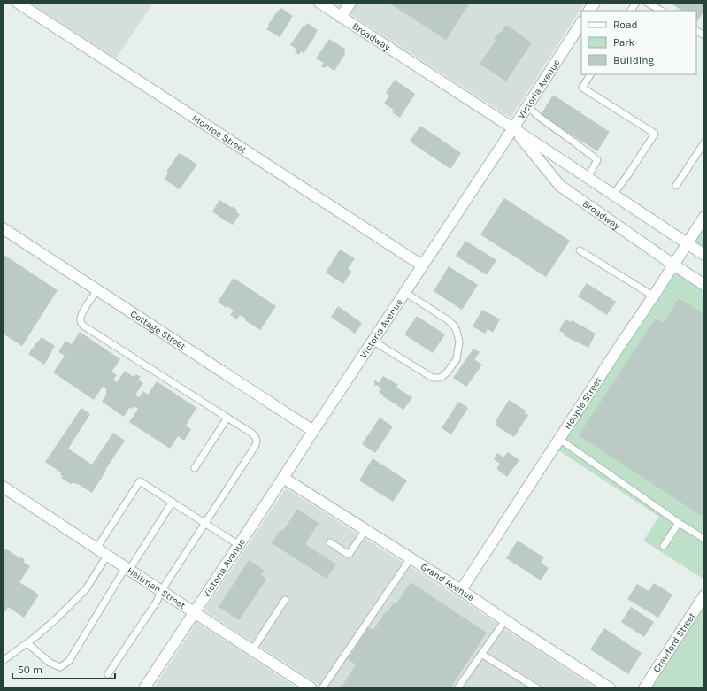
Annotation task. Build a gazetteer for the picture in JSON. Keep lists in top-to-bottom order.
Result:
{
  "streets": {
    "street": [
      "Broadway",
      "Victoria Avenue",
      "Monroe Street",
      "Cottage Street",
      "Hoople Street",
      "Grand Avenue",
      "Heitman Street",
      "Crawford Street"
    ]
  },
  "crossings": [
    ["Broadway", "Victoria Avenue"],
    ["Broadway", "Hoople Street"],
    ["Victoria Avenue", "Monroe Street"],
    ["Victoria Avenue", "Cottage Street"],
    ["Victoria Avenue", "Grand Avenue"],
    ["Victoria Avenue", "Heitman Street"],
    ["Hoople Street", "Grand Avenue"]
  ],
  "legend": ["Road", "Park", "Building"],
  "scale_bar": "50 m"
}
